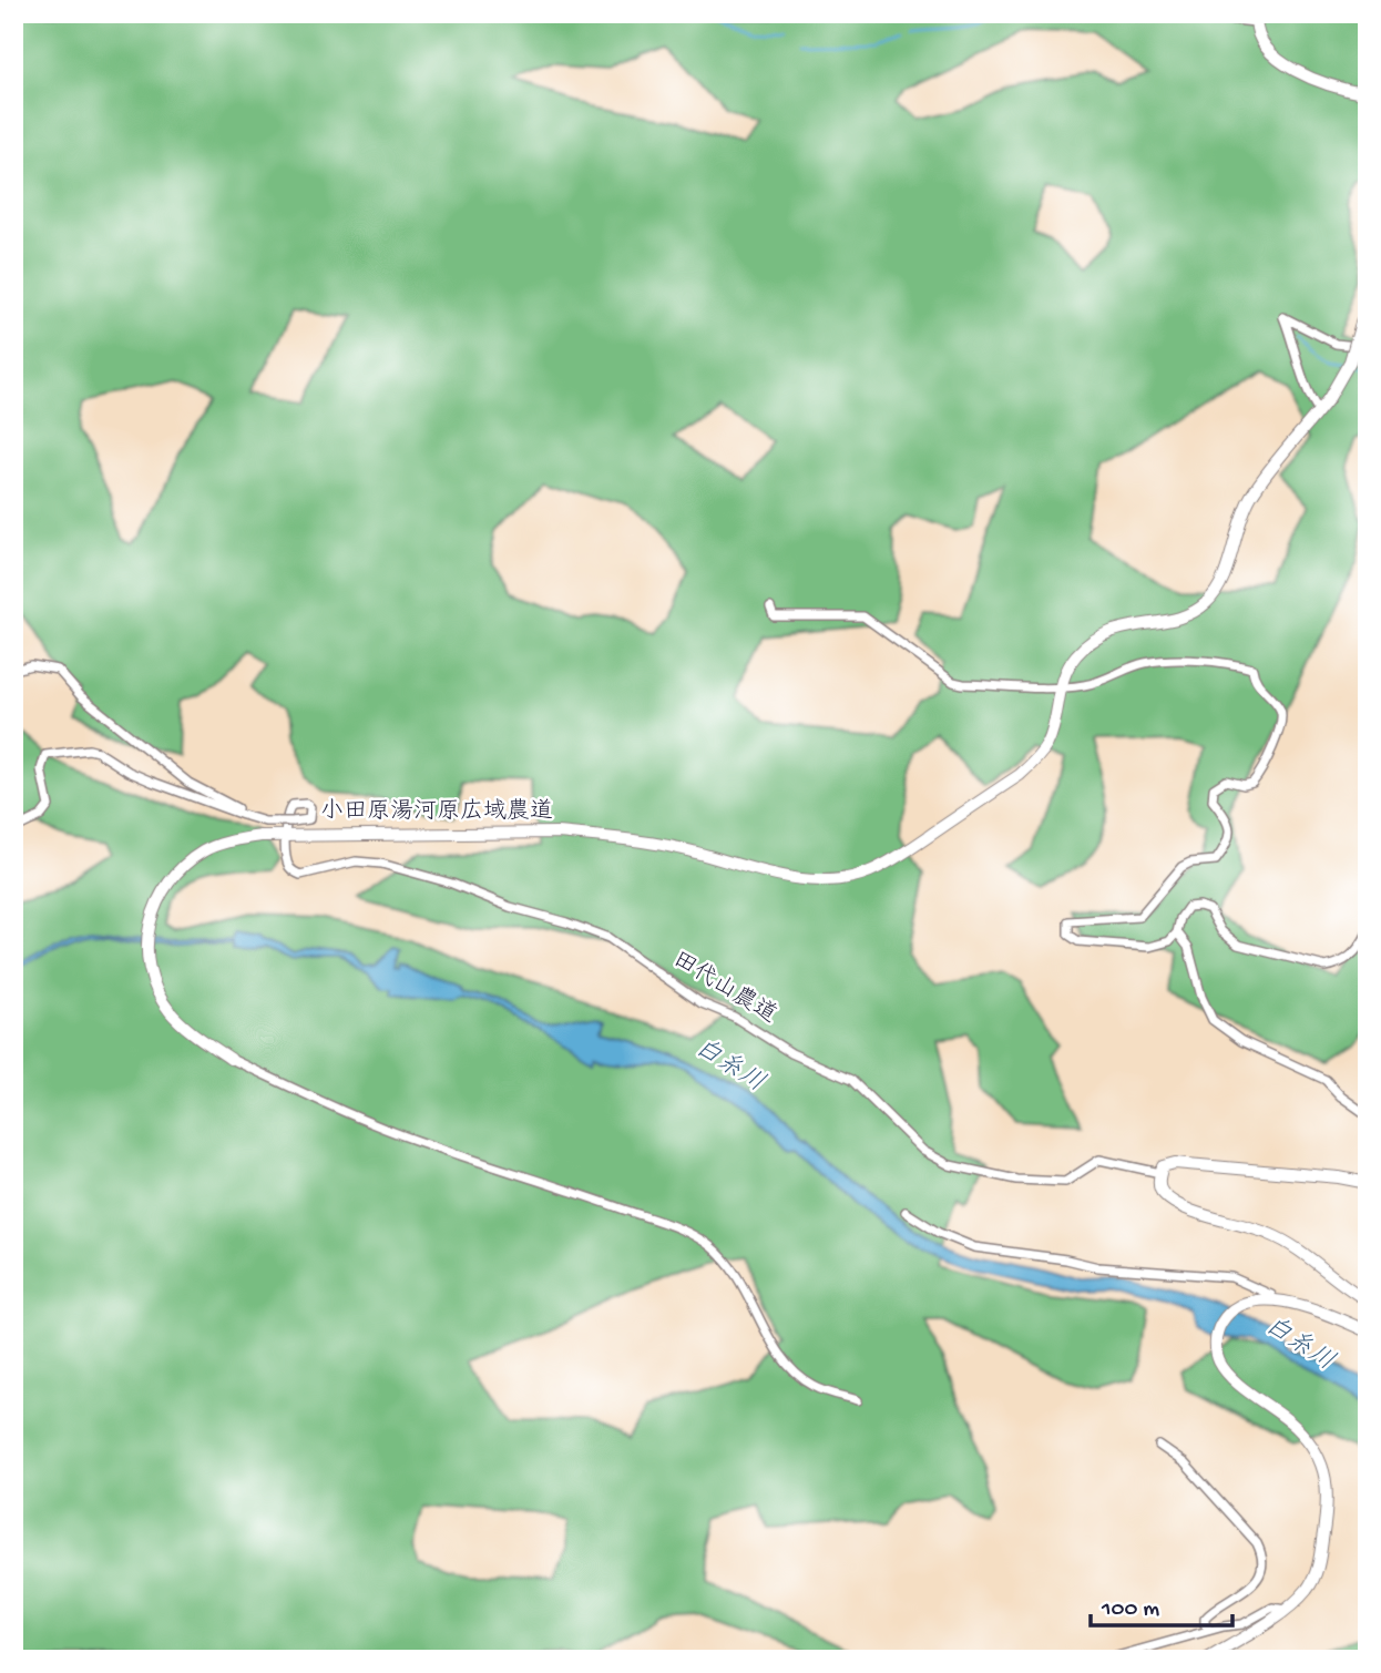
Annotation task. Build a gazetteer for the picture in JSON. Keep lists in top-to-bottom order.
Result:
{
  "streets": {
    "street": ["小田原湯河原広域農道", "田代山農道"]
  },
  "crossings": [
    ["小田原湯河原広域農道", "田代山農道"]
  ],
  "water": ["白糸川"],
  "scale_bar": "100 m"
}
